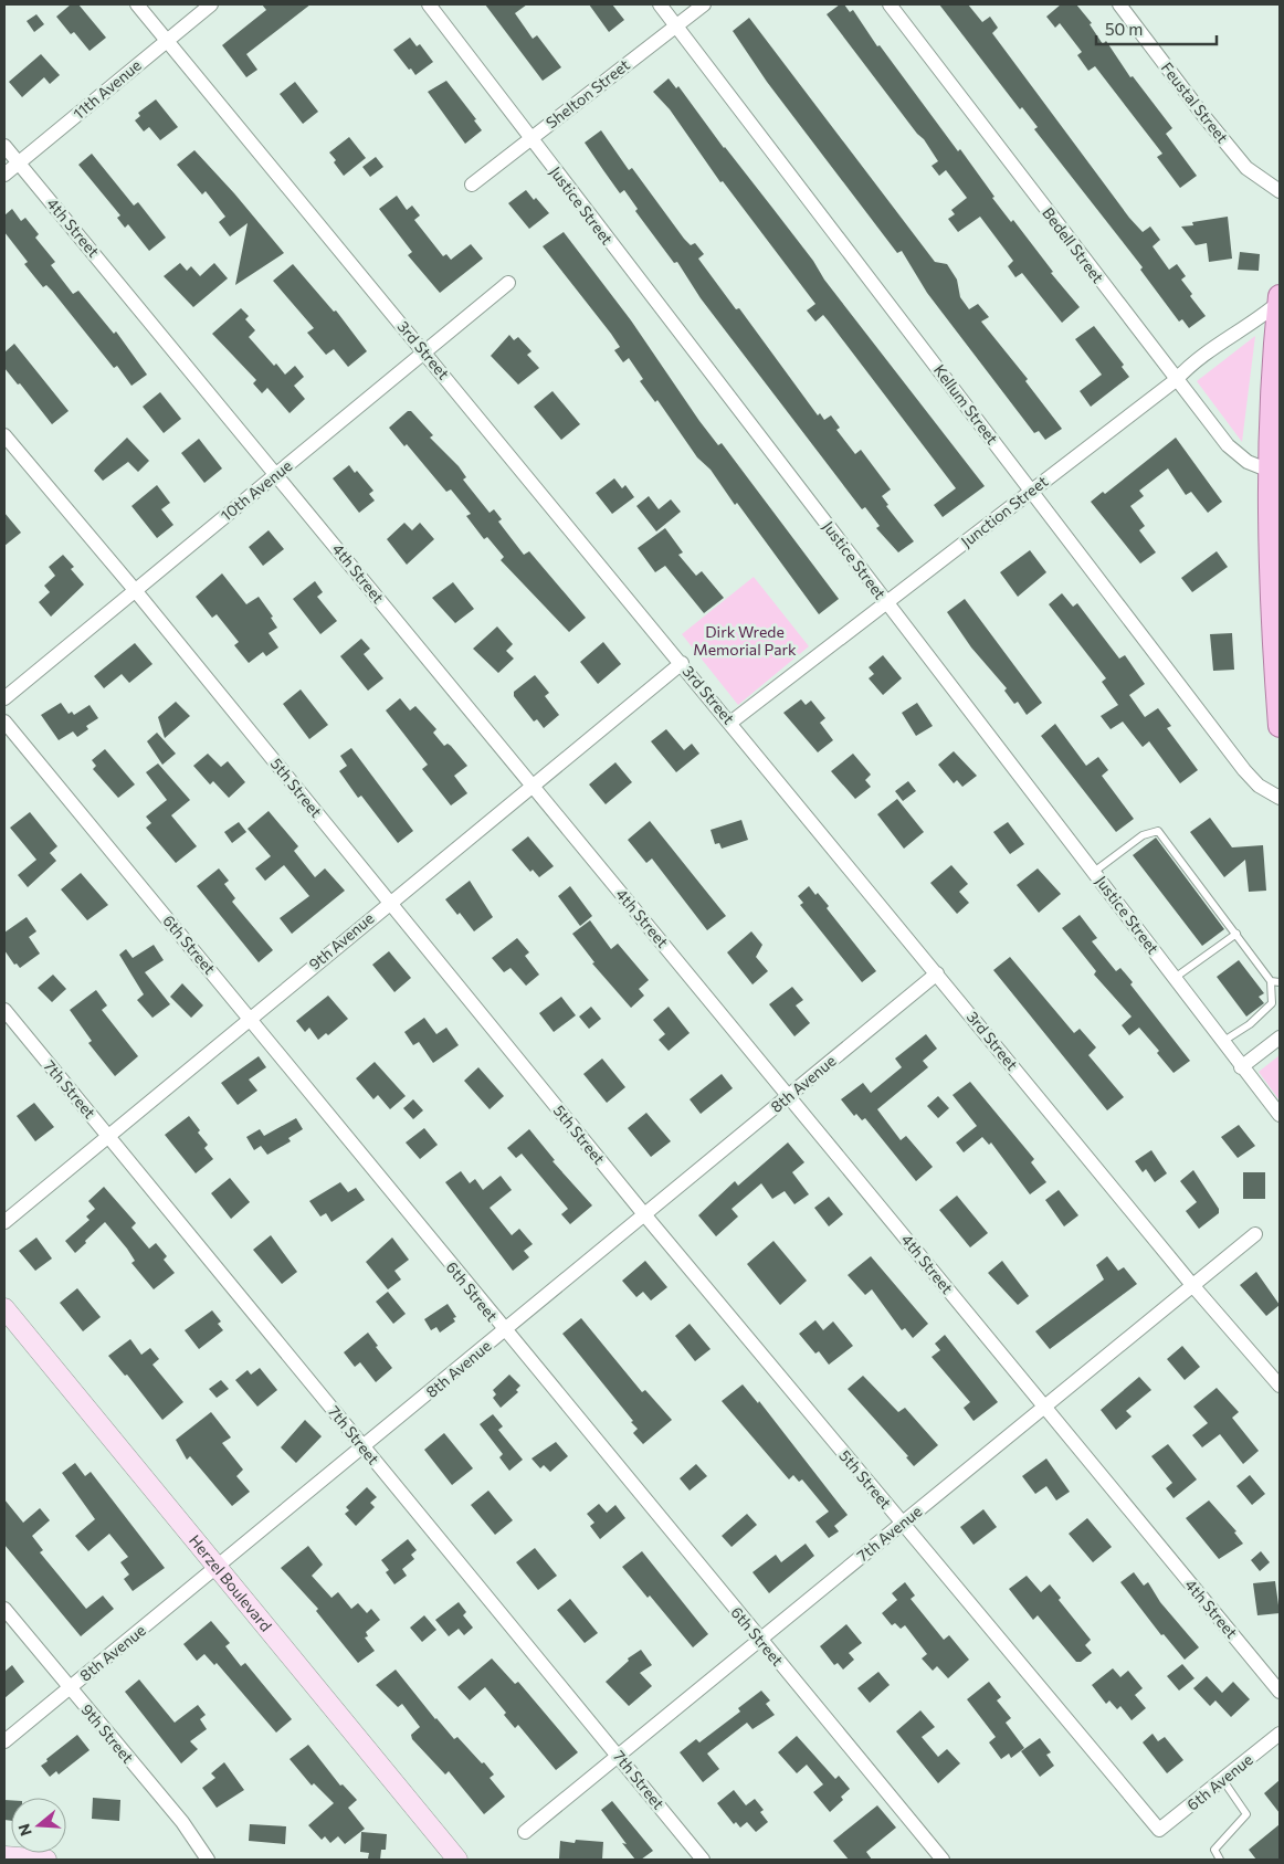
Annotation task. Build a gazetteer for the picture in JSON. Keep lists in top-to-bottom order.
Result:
{
  "streets": {
    "street": [
      "11th Avenue",
      "Shelton Street",
      "Feustal Street",
      "Justice Street",
      "4th Street",
      "Bedell Street",
      "3rd Street",
      "Kellum Street",
      "10th Avenue",
      "Junction Street",
      "5th Street",
      "9th Avenue",
      "6th Street",
      "8th Avenue",
      "7th Street",
      "7th Avenue",
      "Herzel Boulevard",
      "9th Street",
      "6th Avenue"
    ]
  },
  "crossings": [
    ["11th Avenue", "4th Street"],
    ["11th Avenue", "3rd Street"],
    ["Shelton Street", "Justice Street"],
    ["Shelton Street", "Kellum Street"],
    ["Justice Street", "Junction Street"],
    ["4th Street", "10th Avenue"],
    ["4th Street", "9th Avenue"],
    ["4th Street", "8th Avenue"],
    ["4th Street", "7th Avenue"],
    ["Bedell Street", "Junction Street"],
    ["3rd Street", "10th Avenue"],
    ["3rd Street", "Junction Street"],
    ["3rd Street", "9th Avenue"],
    ["3rd Street", "8th Avenue"],
    ["3rd Street", "7th Avenue"],
    ["Kellum Street", "Junction Street"],
    ["10th Avenue", "5th Street"],
    ["5th Street", "9th Avenue"],
    ["5th Street", "8th Avenue"],
    ["5th Street", "7th Avenue"],
    ["5th Street", "6th Avenue"],
    ["9th Avenue", "6th Street"],
    ["9th Avenue", "7th Street"],
    ["6th Street", "8th Avenue"],
    ["6th Street", "7th Avenue"],
    ["8th Avenue", "7th Street"],
    ["8th Avenue", "Herzel Boulevard"],
    ["8th Avenue", "9th Street"],
    ["7th Street", "7th Avenue"]
  ],
  "parks": ["Dirk Wrede Memorial Park"],
  "scale_bar": "50 m",
  "north": "left"
}
